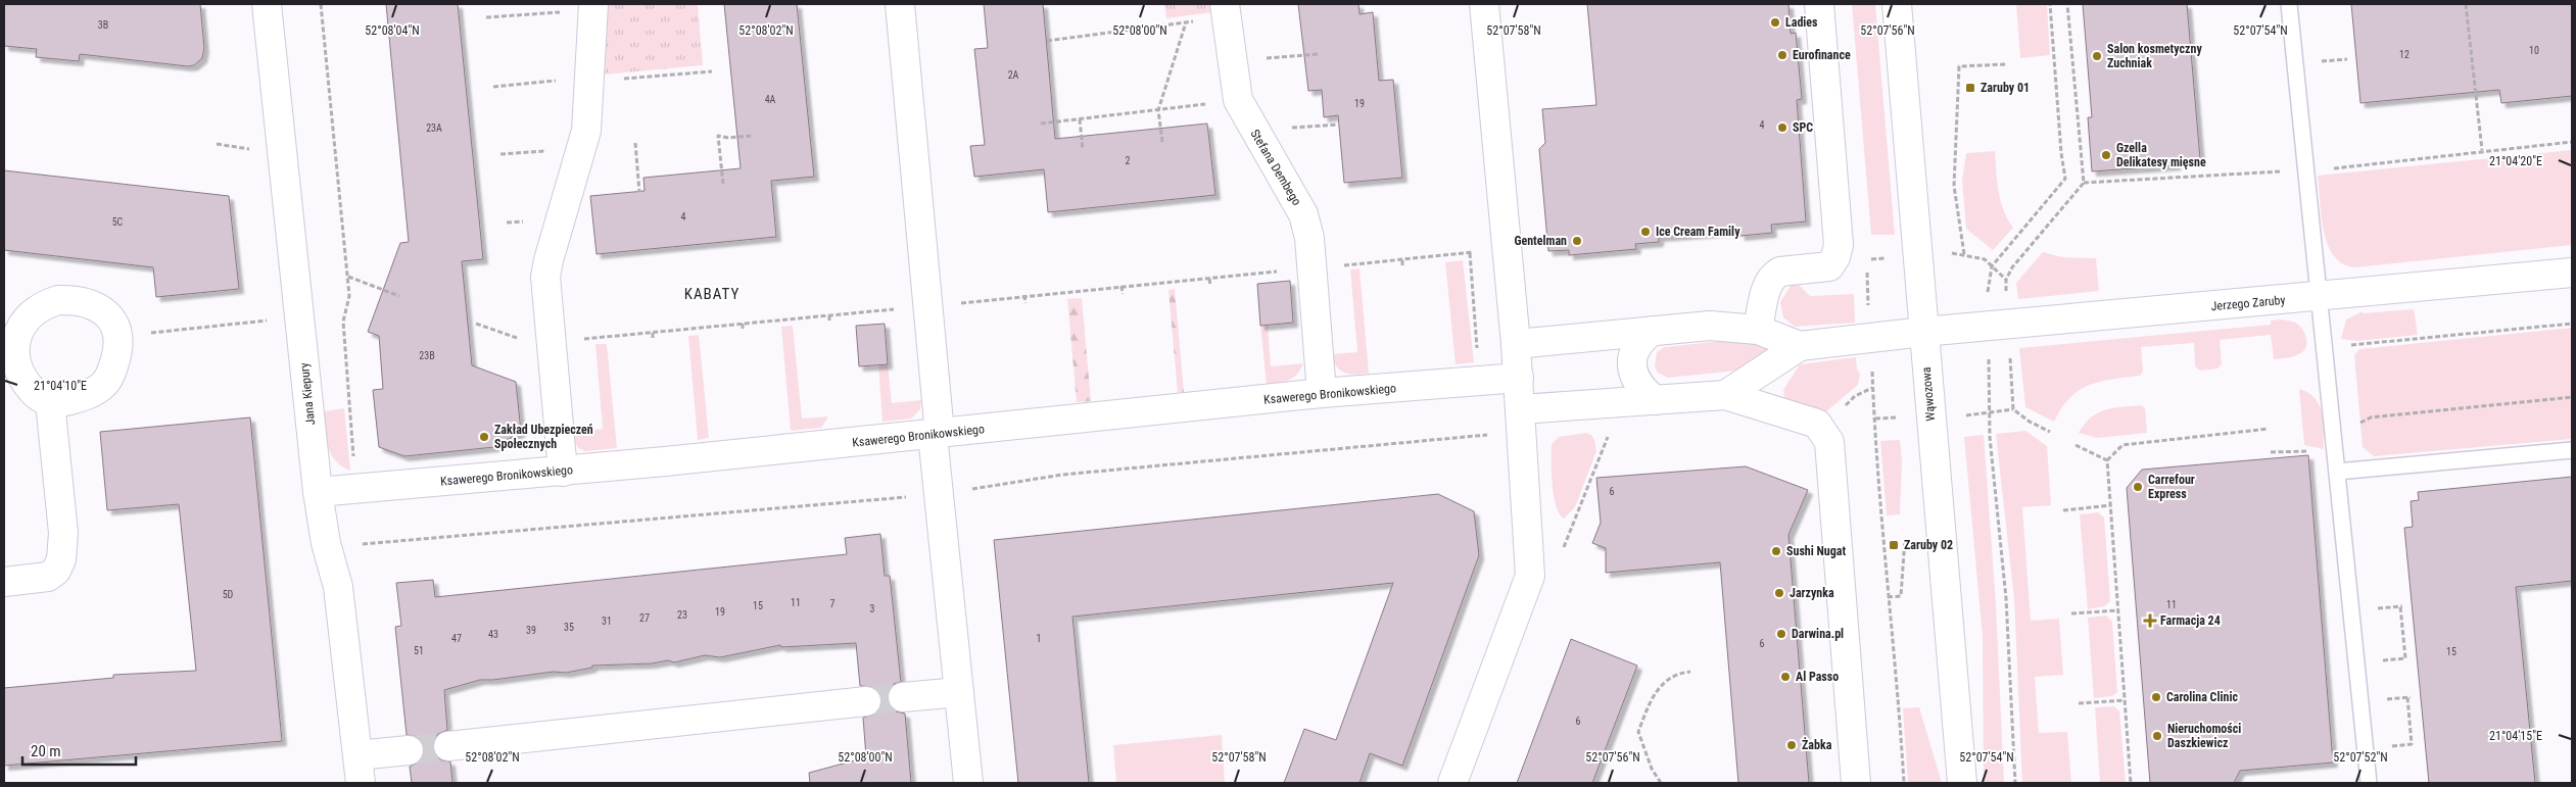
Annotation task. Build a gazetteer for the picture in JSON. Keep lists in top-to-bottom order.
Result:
{
  "streets": {
    "street": [
      "Stefana Dembego",
      "Jerzego Zaruby",
      "Jana Kiepury",
      "Ksawerego Bronikowskiego",
      "Wąwozowa"
    ]
  },
  "crossings": [
    ["Stefana Dembego", "Ksawerego Bronikowskiego"],
    ["Jerzego Zaruby", "Wąwozowa"],
    ["Jana Kiepury", "Ksawerego Bronikowskiego"]
  ],
  "districts": ["KABATY"],
  "places": {
    "other": [
      "Ladies",
      "Eurofinance",
      "Salon kosmetyczny Zuchniak",
      "SPC",
      "Gzella Delikatesy mięsne",
      "Ice Cream Family",
      "Gentelman",
      "Zakład Ubezpieczeń Społecznych",
      "Carrefour Express",
      "Sushi Nugat",
      "Jarzynka",
      "Darwina.pl",
      "Al Passo",
      "Carolina Clinic",
      "Nieruchomości Daszkiewicz",
      "Żabka"
    ],
    "transit": ["Zaruby 01", "Zaruby 02"],
    "health": ["Farmacja 24"]
  },
  "house_numbers": [
    "3B",
    "10",
    "12",
    "2A",
    "4A",
    "19",
    "4",
    "23A",
    "2",
    "4",
    "5C",
    "23B",
    "6",
    "5D",
    "11",
    "7",
    "11",
    "15",
    "3",
    "19",
    "23",
    "27",
    "31",
    "35",
    "39",
    "43",
    "47",
    "1",
    "6",
    "51",
    "15",
    "6"
  ],
  "scale_bar": "20 m",
  "coordinates": [
    "52°08'04\"N",
    "52°08'02\"N",
    "52°08'00\"N",
    "52°07'58\"N",
    "52°07'56\"N",
    "52°07'54\"N",
    "21°04'20\"E",
    "21°04'10\"E",
    "21°04'15\"E",
    "52°07'52\"N"
  ]
}
